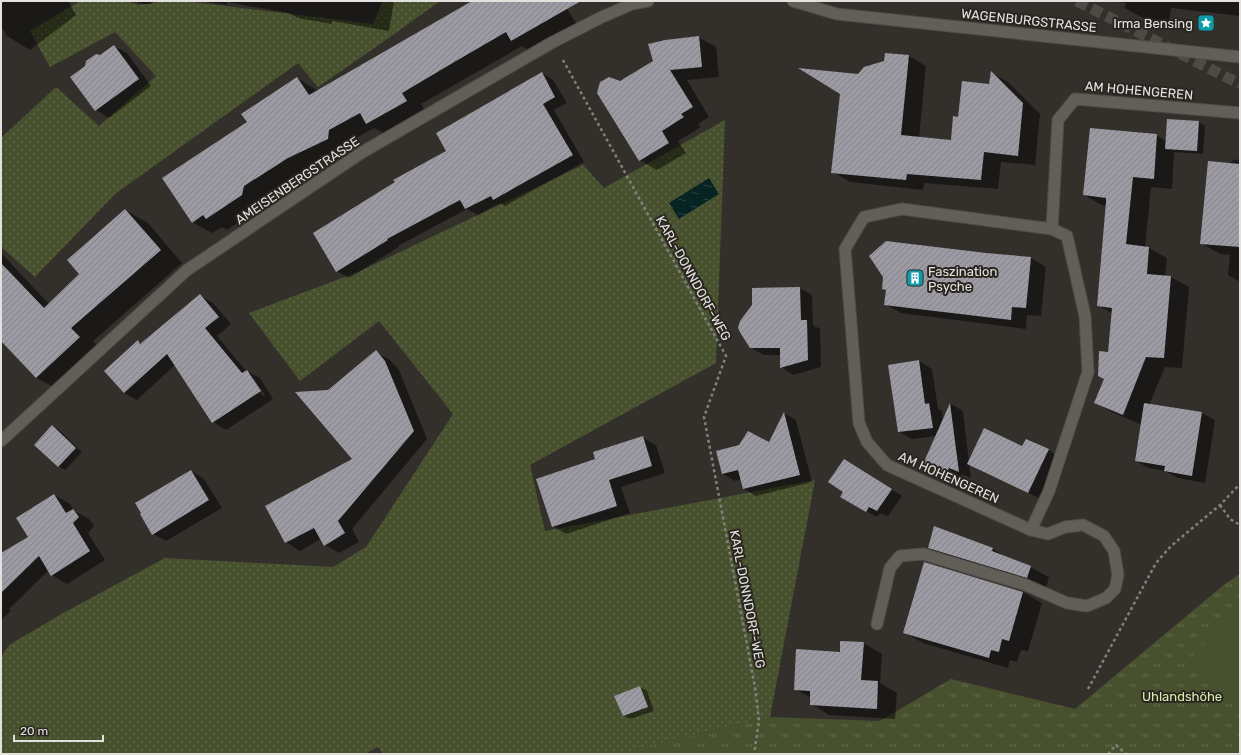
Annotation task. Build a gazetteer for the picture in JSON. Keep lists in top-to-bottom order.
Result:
{
  "streets": {
    "street": ["WAGENBURGSTRASSE", "AM HOHENGEREN", "AMEISENBERGSTRASSE"],
    "path": ["KARL-DONNDORF-WEG"]
  },
  "crossings": [
    ["AMEISENBERGSTRASSE", "KARL-DONNDORF-WEG"]
  ],
  "parks": ["Uhlandshöhe"],
  "places": {
    "place": ["Irma Bensing"],
    "building": ["Faszination Psyche"]
  },
  "scale_bar": "20 m"
}
